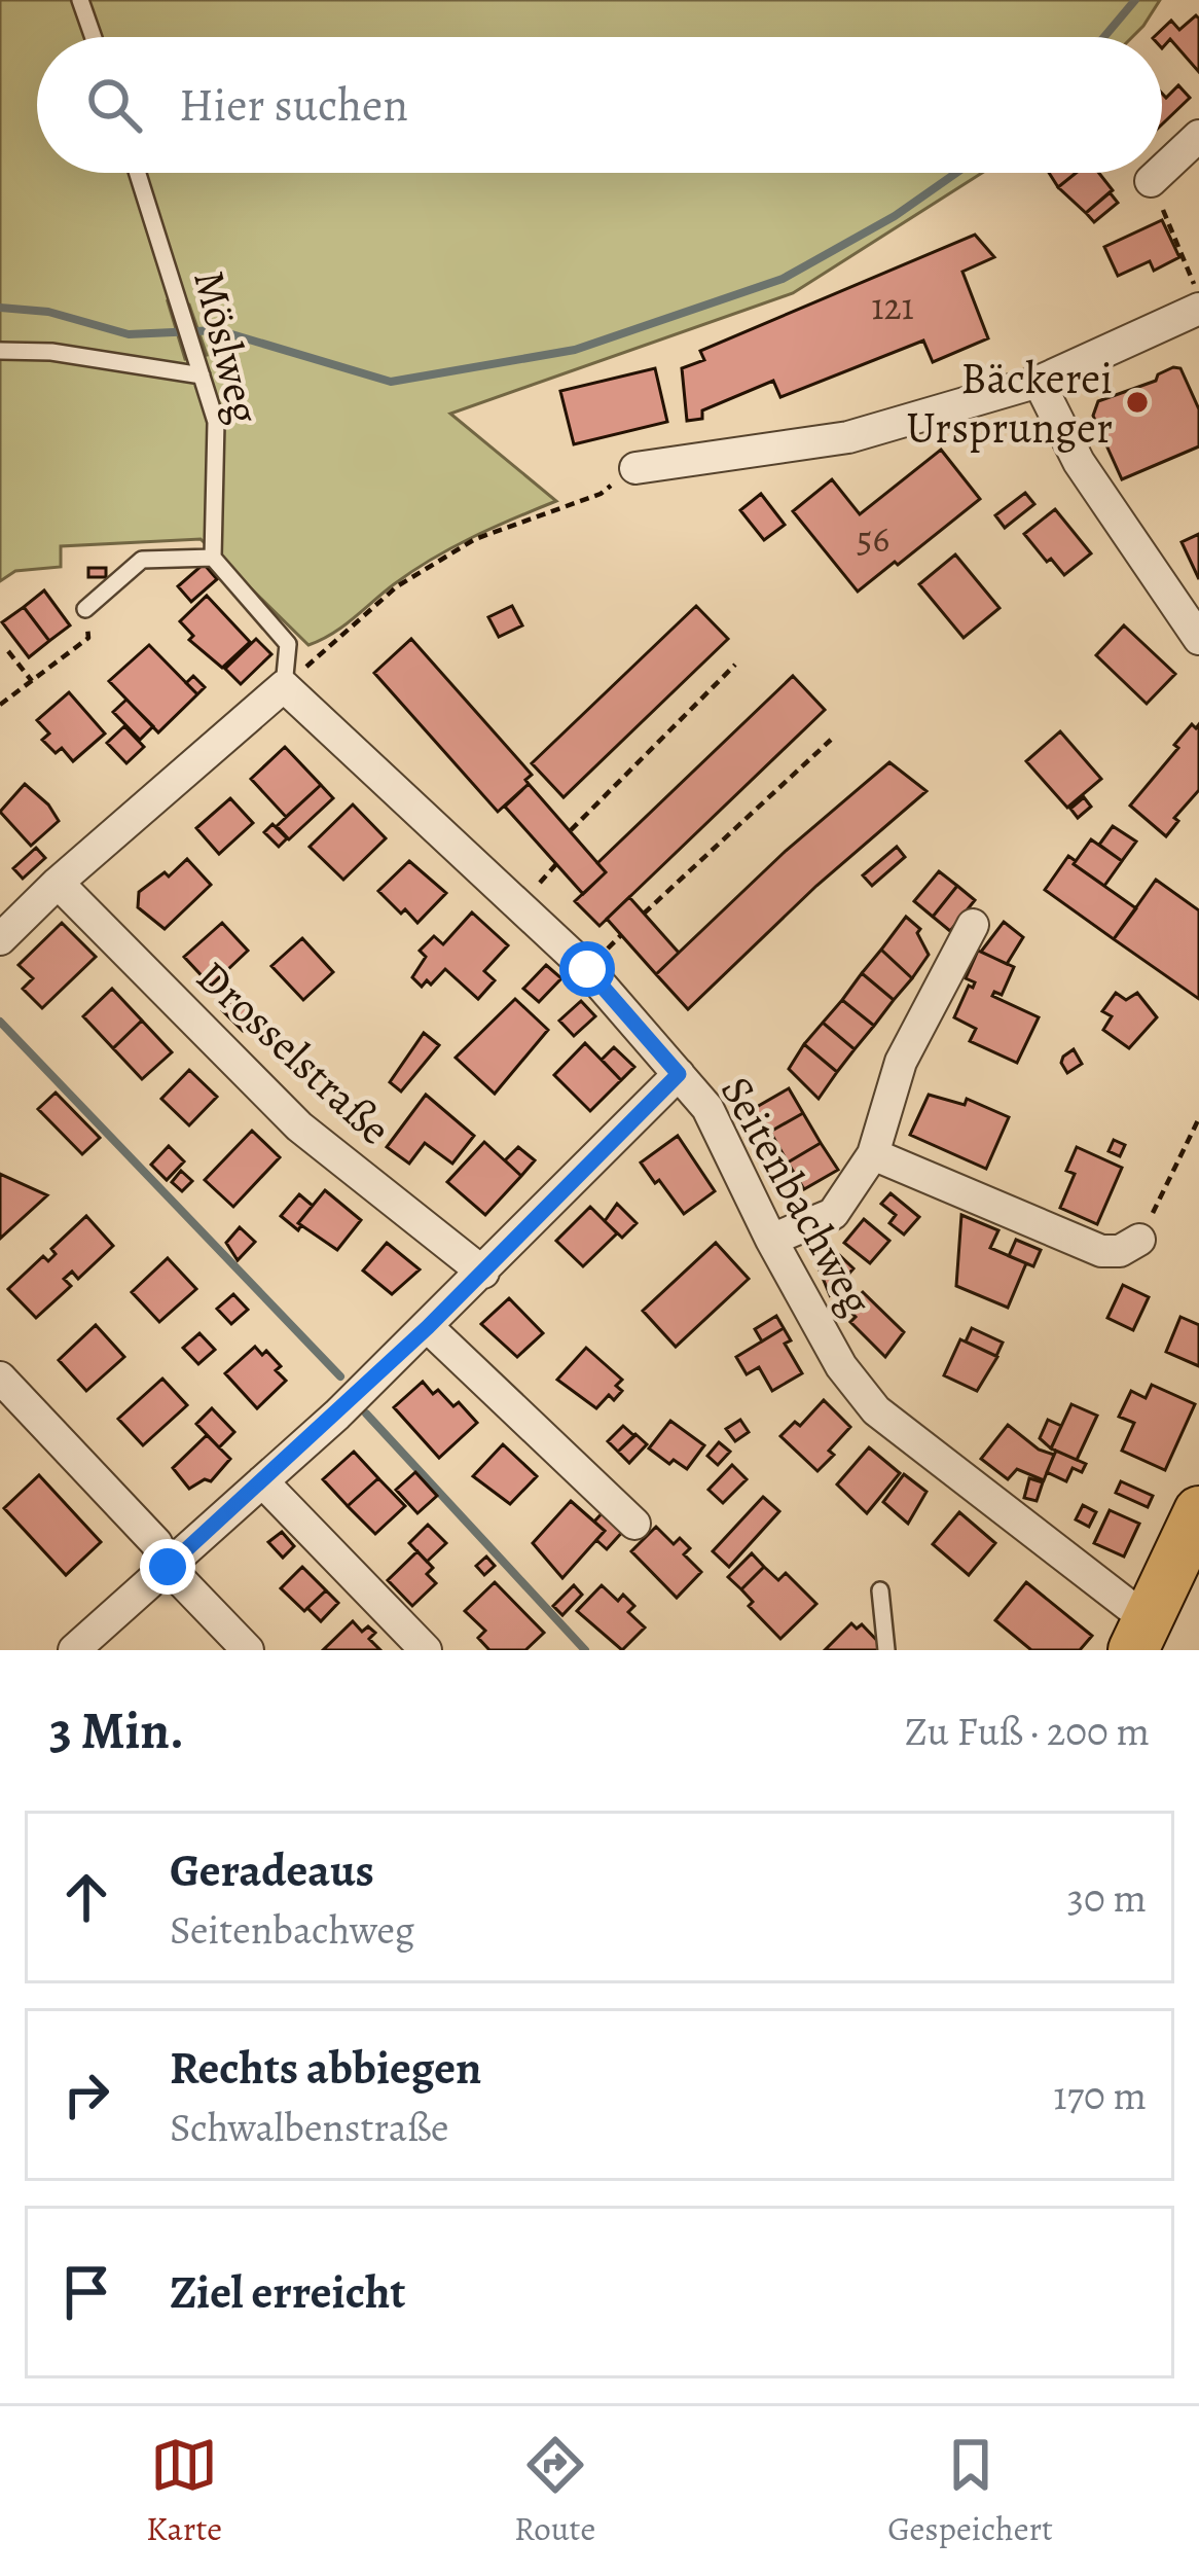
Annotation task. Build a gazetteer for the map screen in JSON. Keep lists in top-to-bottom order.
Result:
{
  "streets": {
    "street": ["Drosselstraße", "Seitenbachweg"],
    "lane": ["Möslweg"]
  },
  "places": ["Bäckerei Ursprunger"],
  "house_numbers": ["121", "56"],
  "page": {
    "search": "Hier suchen",
    "heading": ["3 Min.", "Zu Fuß · 200 m"],
    "list": [
      ["Geradeaus", "Seitenbachweg", "30 m"],
      ["Rechts abbiegen", "Schwalbenstraße", "170 m"],
      "Ziel erreicht"
    ],
    "nav": ["Karte", "Route", "Gespeichert"]
  }
}
